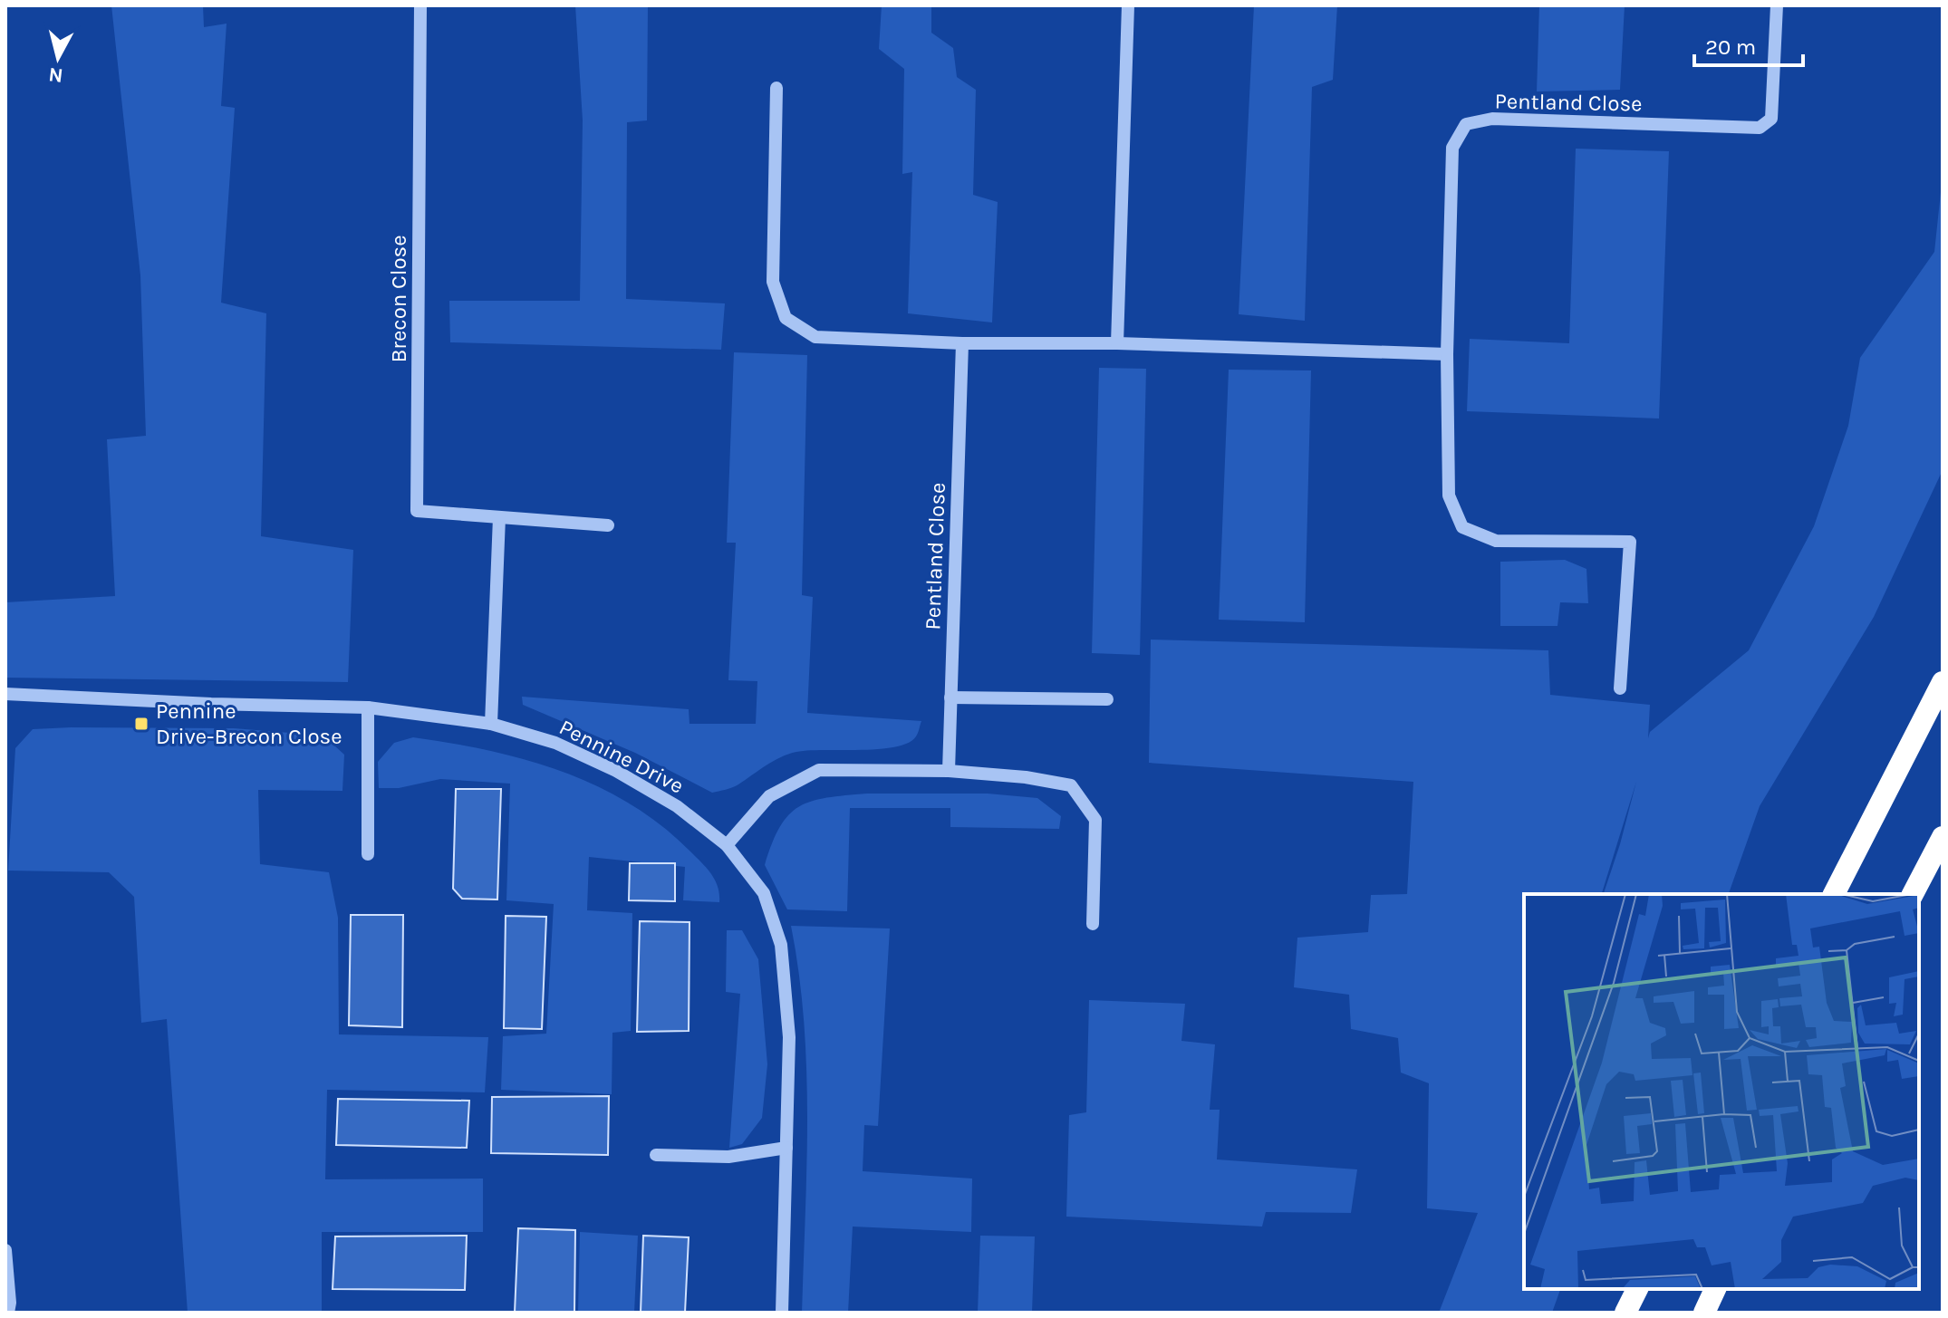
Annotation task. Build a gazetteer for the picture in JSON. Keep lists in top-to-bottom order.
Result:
{
  "streets": {
    "street": ["Pentland Close", "Brecon Close", "Pennine Drive"]
  },
  "places": {
    "transit": ["Pennine Drive-Brecon Close"]
  },
  "scale_bar": "20 m",
  "north": "bottom"
}
